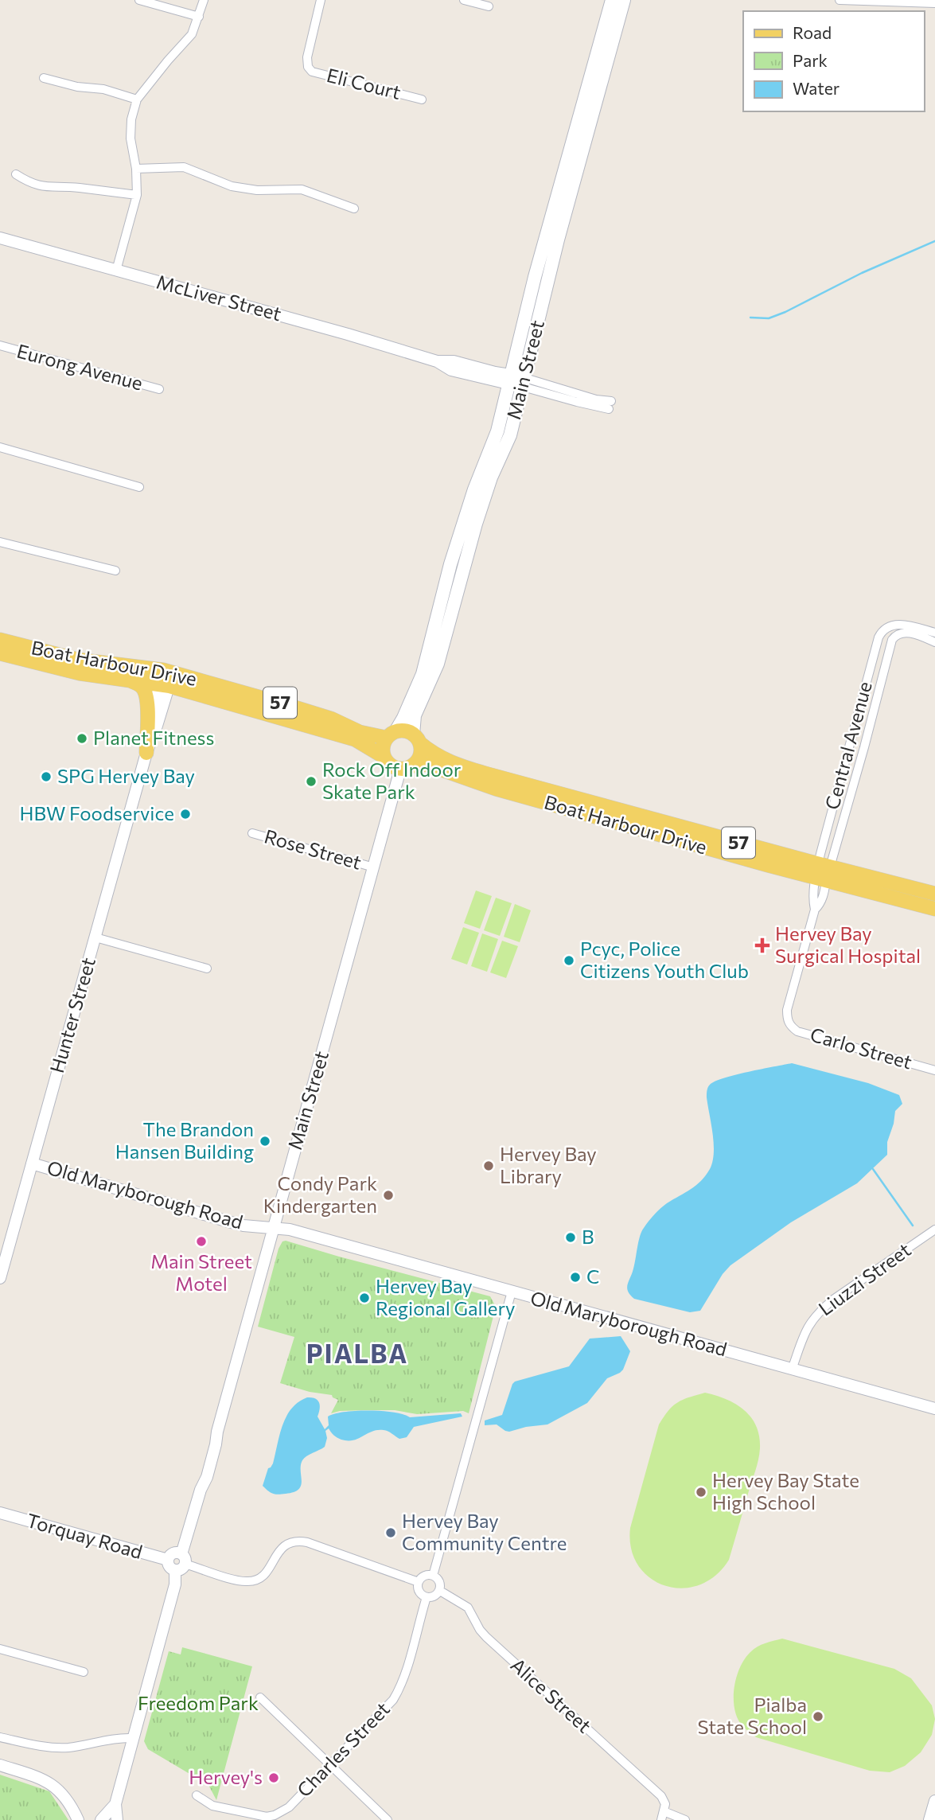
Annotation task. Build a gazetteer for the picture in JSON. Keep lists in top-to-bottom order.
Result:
{
  "streets": {
    "main road": ["Main Street", "Boat Harbour Drive", "57"],
    "street": [
      "Eli Court",
      "McLiver Street",
      "Eurong Avenue",
      "Central Avenue",
      "Rose Street",
      "Hunter Street",
      "Carlo Street",
      "Old Maryborough Road",
      "Liuzzi Street",
      "Torquay Road",
      "Alice Street",
      "Charles Street"
    ]
  },
  "crossings": [
    ["McLiver Street", "Main Street"],
    ["Main Street", "Boat Harbour Drive"],
    ["Main Street", "57"],
    ["Main Street", "Rose Street"],
    ["Main Street", "Old Maryborough Road"],
    ["Main Street", "Torquay Road"],
    ["Boat Harbour Drive", "57"],
    ["Boat Harbour Drive", "Central Avenue"],
    ["Boat Harbour Drive", "Hunter Street"],
    ["Boat Harbour Drive", "Carlo Street"],
    ["Central Avenue", "Carlo Street"],
    ["Hunter Street", "Old Maryborough Road"],
    ["Old Maryborough Road", "Liuzzi Street"],
    ["Alice Street", "Charles Street"]
  ],
  "districts": ["PIALBA"],
  "parks": ["Freedom Park"],
  "places": {
    "other": [
      "Planet Fitness",
      "SPG Hervey Bay",
      "Rock Off Indoor Skate Park",
      "HBW Foodservice",
      "Pcyc, Police Citizens Youth Club",
      "The Brandon Hansen Building",
      "Hervey Bay Library",
      "Condy Park Kindergarten",
      "B",
      "Main Street Motel",
      "C",
      "Hervey Bay Regional Gallery",
      "Hervey Bay State High School",
      "Hervey Bay Community Centre",
      "Pialba State School",
      "Hervey's"
    ],
    "health": ["Hervey Bay Surgical Hospital"]
  },
  "legend": ["Road", "Park", "Water"]
}
